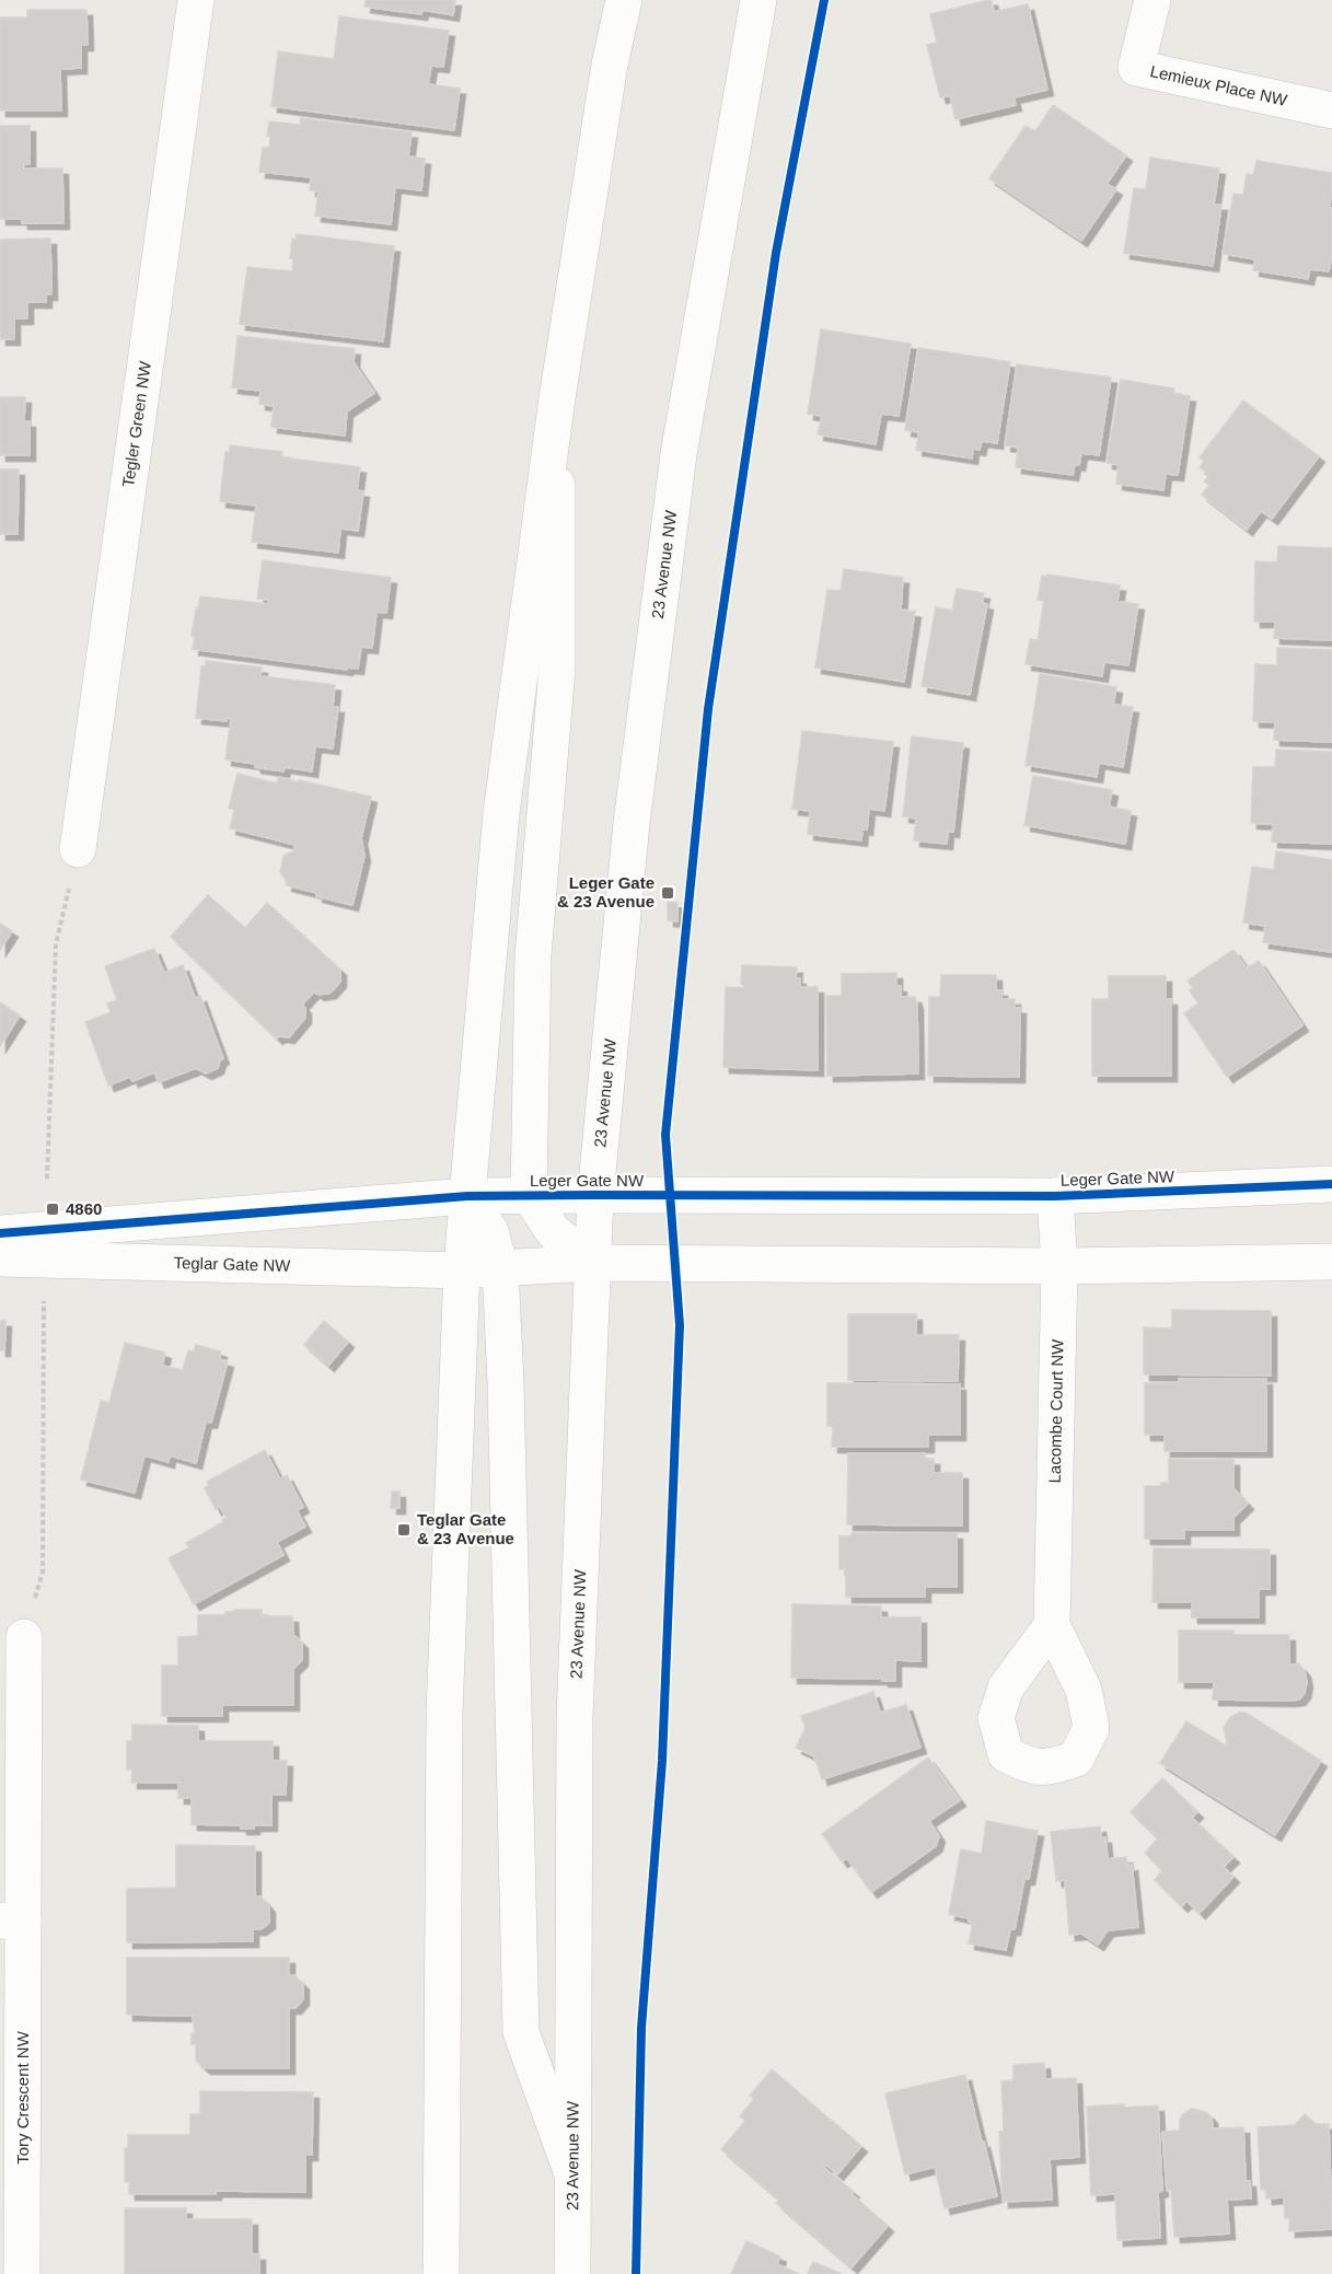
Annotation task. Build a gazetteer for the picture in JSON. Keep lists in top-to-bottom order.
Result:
{
  "streets": {
    "street": [
      "Lemieux Place NW",
      "Tegler Green NW",
      "23 Avenue NW",
      "Leger Gate NW",
      "Teglar Gate NW",
      "Lacombe Court NW",
      "Tory Crescent NW"
    ]
  },
  "crossings": [
    ["23 Avenue NW", "Leger Gate NW"],
    ["Leger Gate NW", "Lacombe Court NW"]
  ],
  "places": {
    "transit": ["Leger Gate & 23 Avenue", "4860", "Teglar Gate & 23 Avenue"]
  }
}
